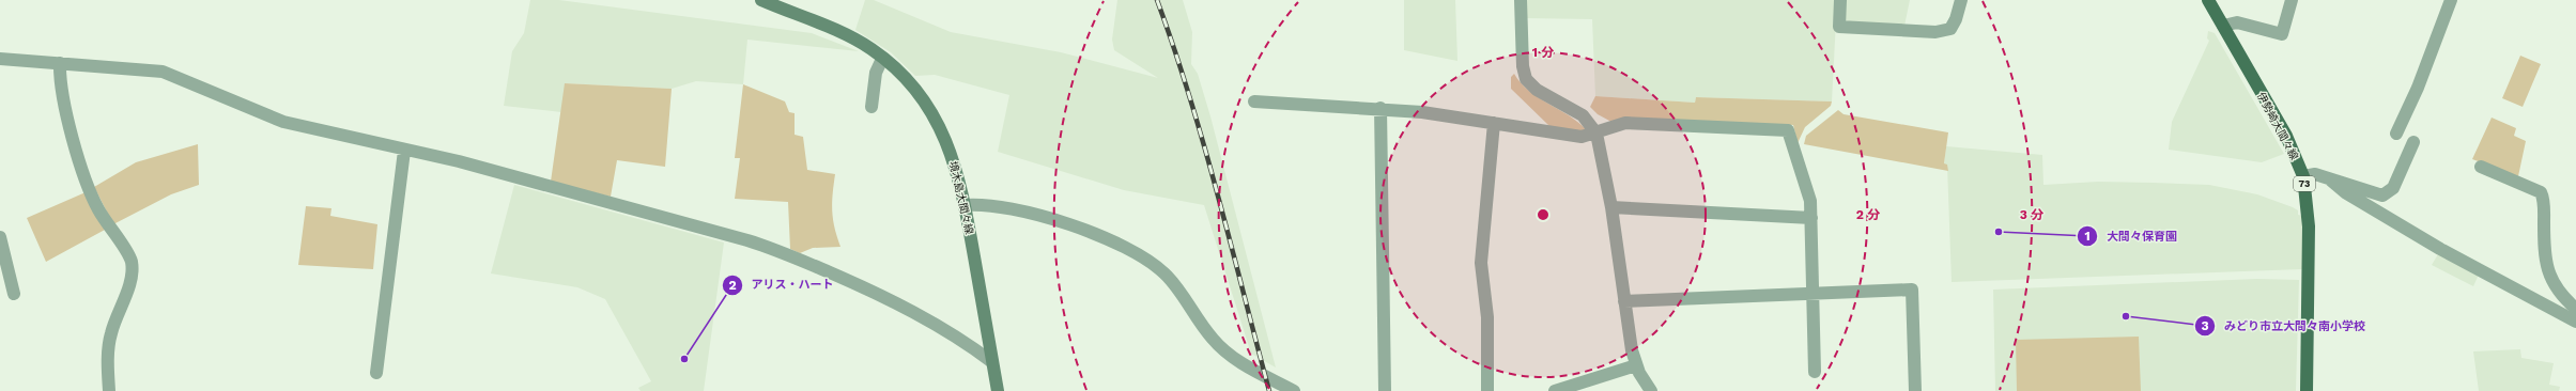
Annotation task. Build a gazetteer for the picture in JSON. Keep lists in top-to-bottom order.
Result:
{
  "streets": {
    "main road": ["伊勢崎大間々線", "73", "境木島大間々線"]
  },
  "places": ["大間々保育園", "みどり市立大間々南小学校", "アリス・ハート"],
  "rings": ["1 分", "2 分", "3 分"]
}
